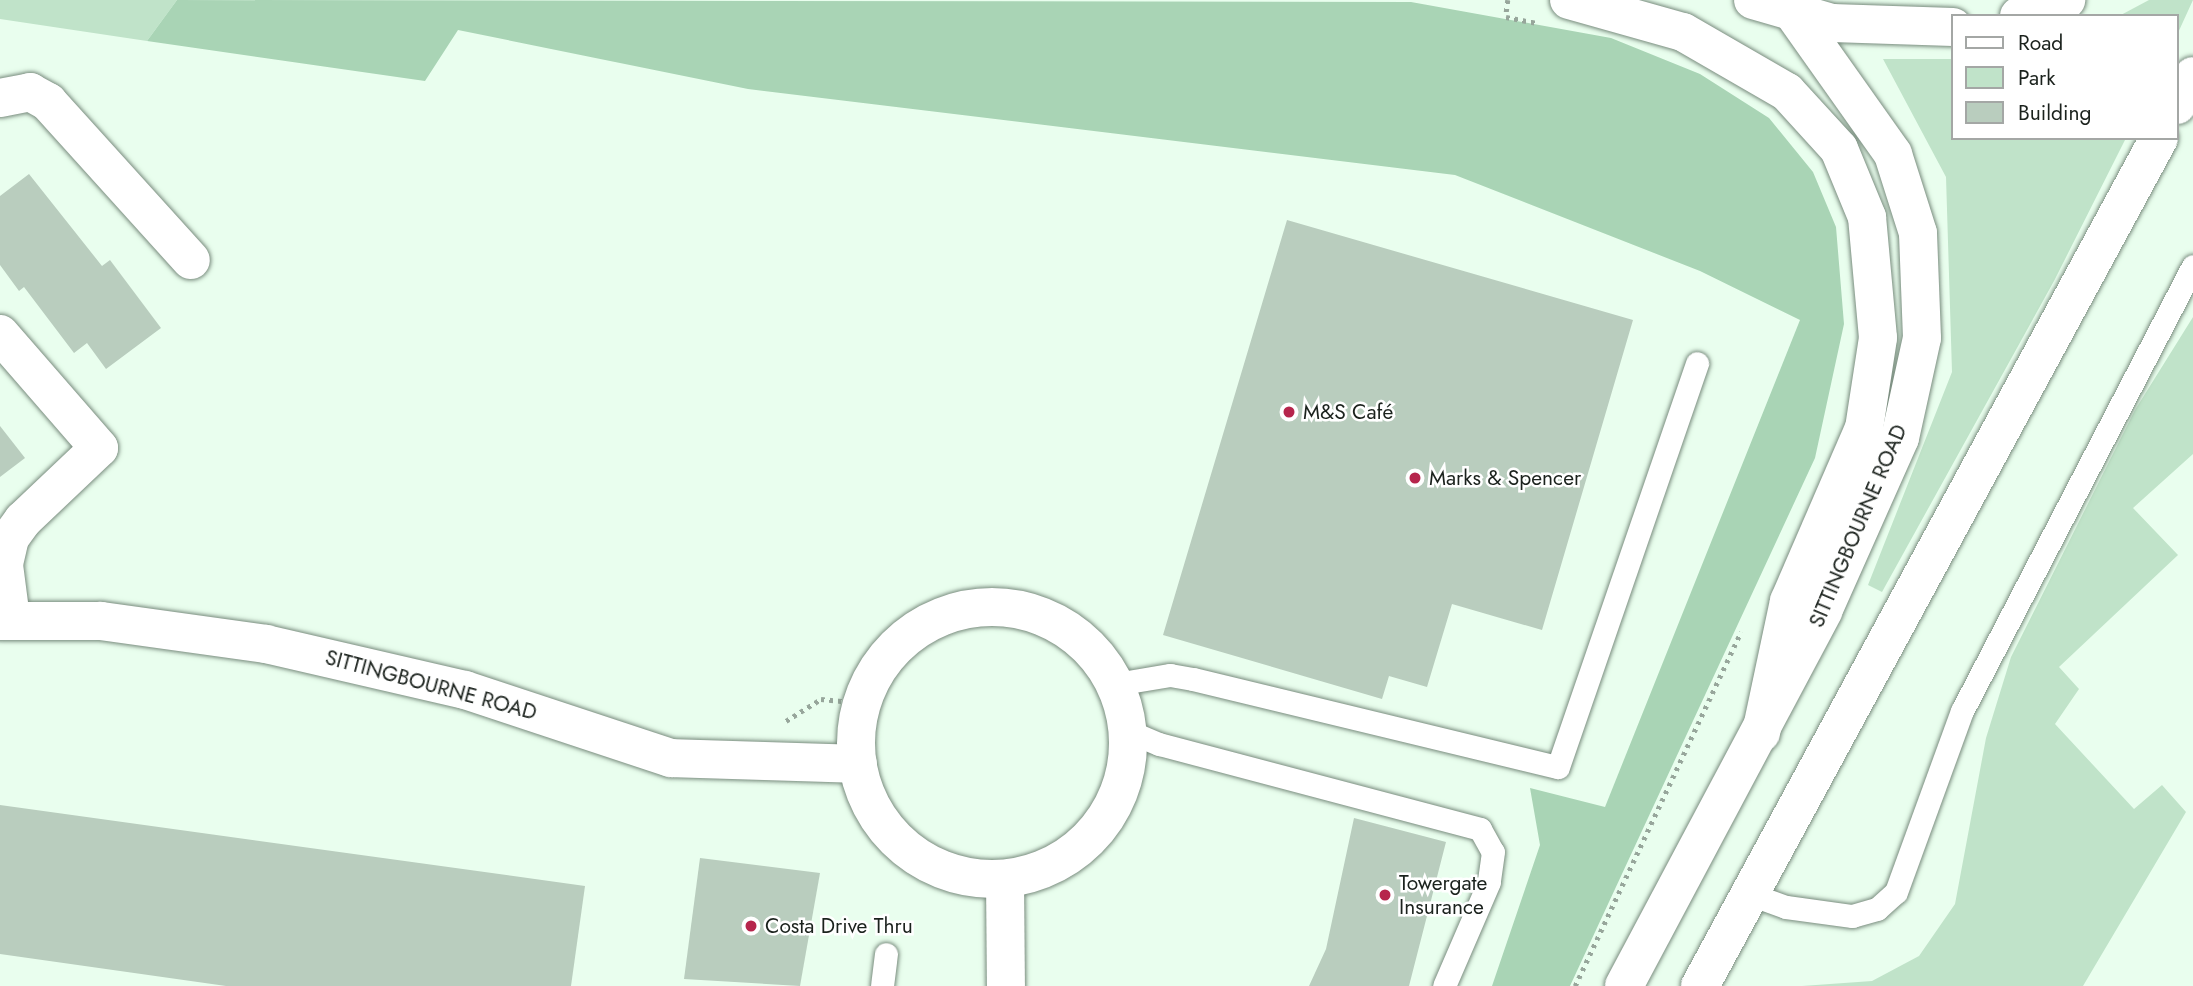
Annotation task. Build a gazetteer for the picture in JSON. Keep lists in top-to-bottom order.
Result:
{
  "streets": {
    "main road": ["SITTINGBOURNE ROAD"]
  },
  "places": [
    "M&S Café",
    "Marks & Spencer",
    "Towergate Insurance",
    "Costa Drive Thru"
  ],
  "legend": ["Road", "Park", "Building"]
}
